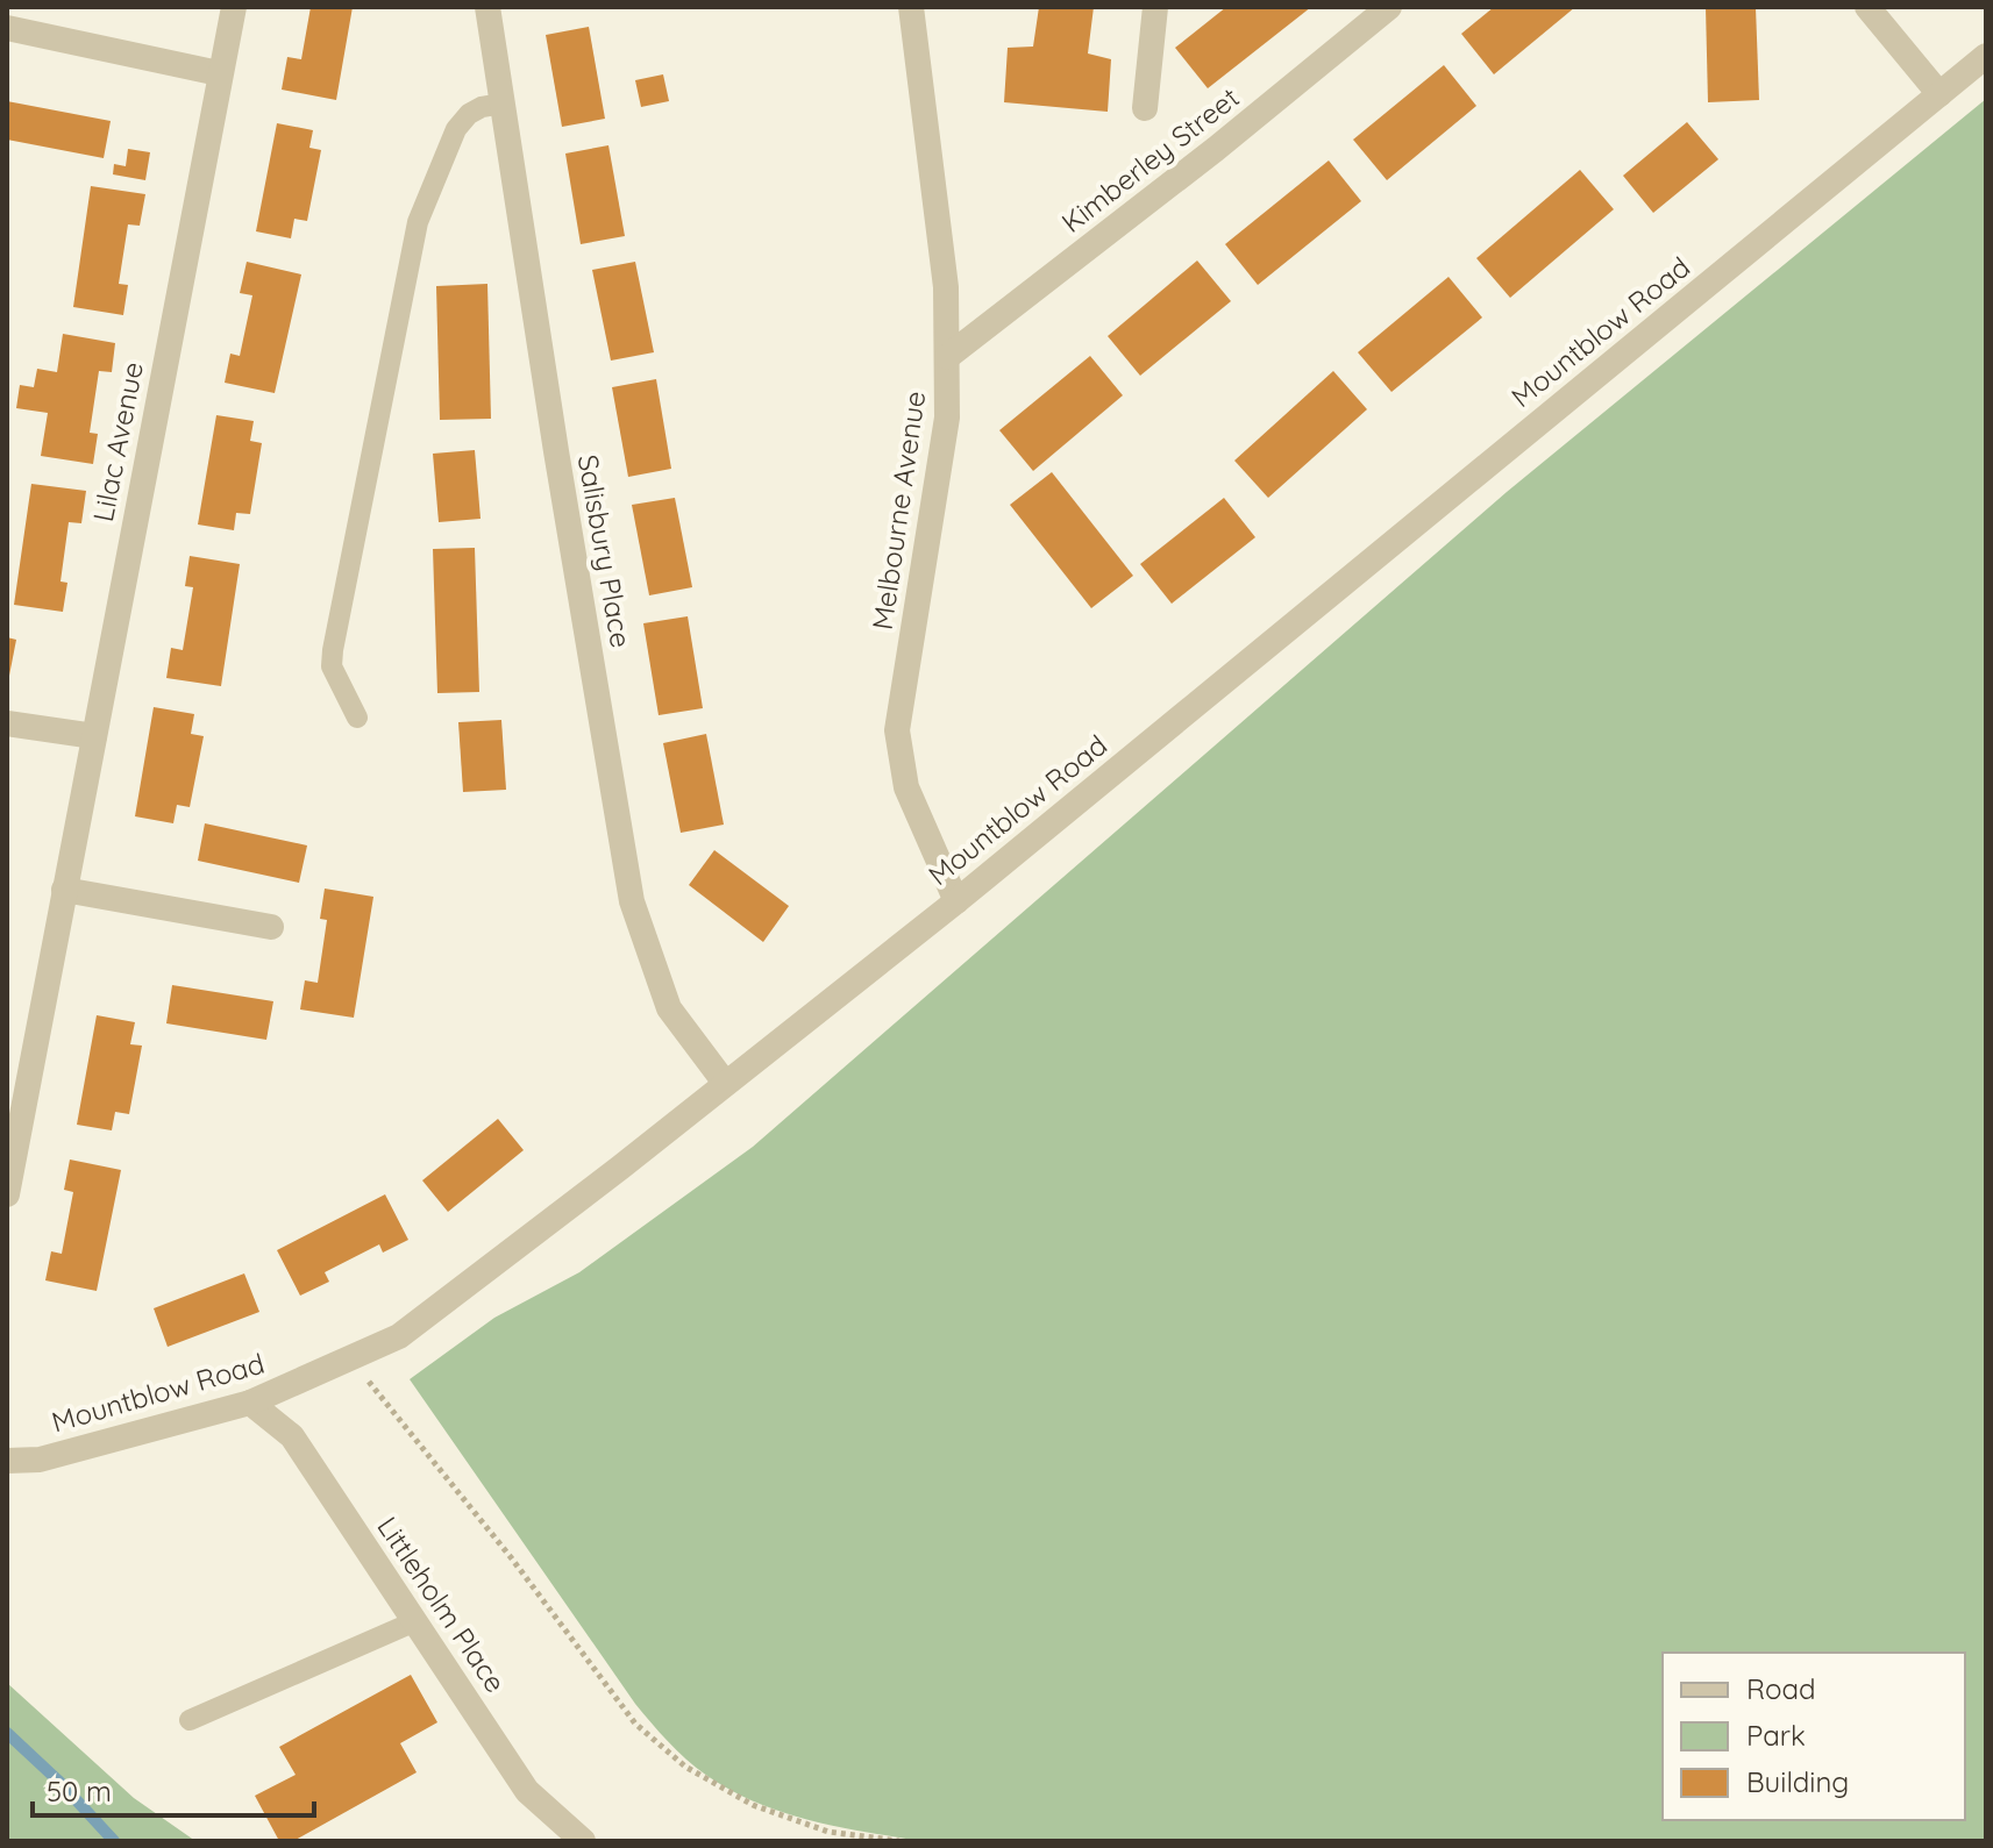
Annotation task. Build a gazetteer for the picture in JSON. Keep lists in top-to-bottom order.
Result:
{
  "streets": {
    "street": [
      "Kimberley Street",
      "Mountblow Road",
      "Lilac Avenue",
      "Melbourne Avenue",
      "Salisbury Place",
      "Littleholm Place"
    ]
  },
  "crossings": [
    ["Kimberley Street", "Melbourne Avenue"],
    ["Mountblow Road", "Melbourne Avenue"],
    ["Mountblow Road", "Salisbury Place"],
    ["Mountblow Road", "Littleholm Place"]
  ],
  "legend": ["Road", "Park", "Building"],
  "scale_bar": "50 m"
}
